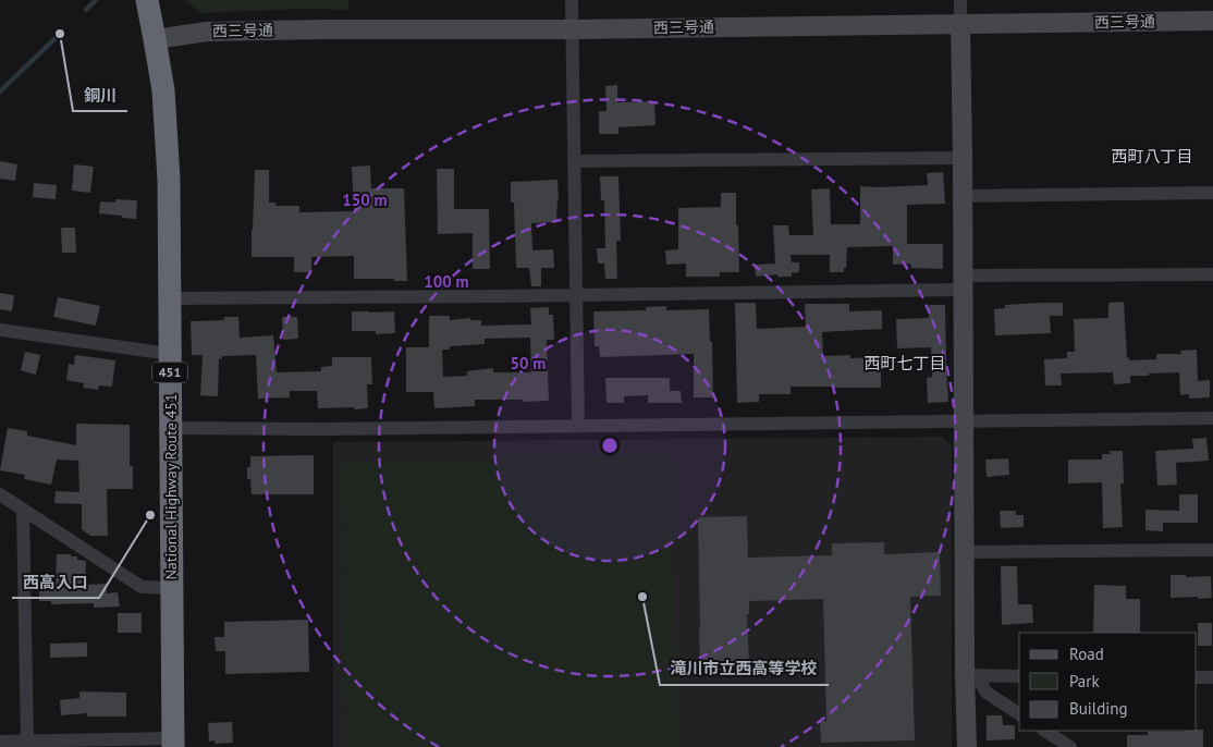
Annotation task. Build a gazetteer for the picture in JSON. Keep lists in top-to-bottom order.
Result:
{
  "streets": {
    "highway": ["451", "National Highway Route 451"],
    "street": ["西三号通"]
  },
  "crossings": [
    ["西三号通", "National Highway Route 451"]
  ],
  "districts": ["西町八丁目", "西町七丁目"],
  "places": ["銅川", "西高入口", "滝川市立西高等学校"],
  "legend": ["Road", "Park", "Building"],
  "rings": ["150 m", "100 m", "50 m"]
}
